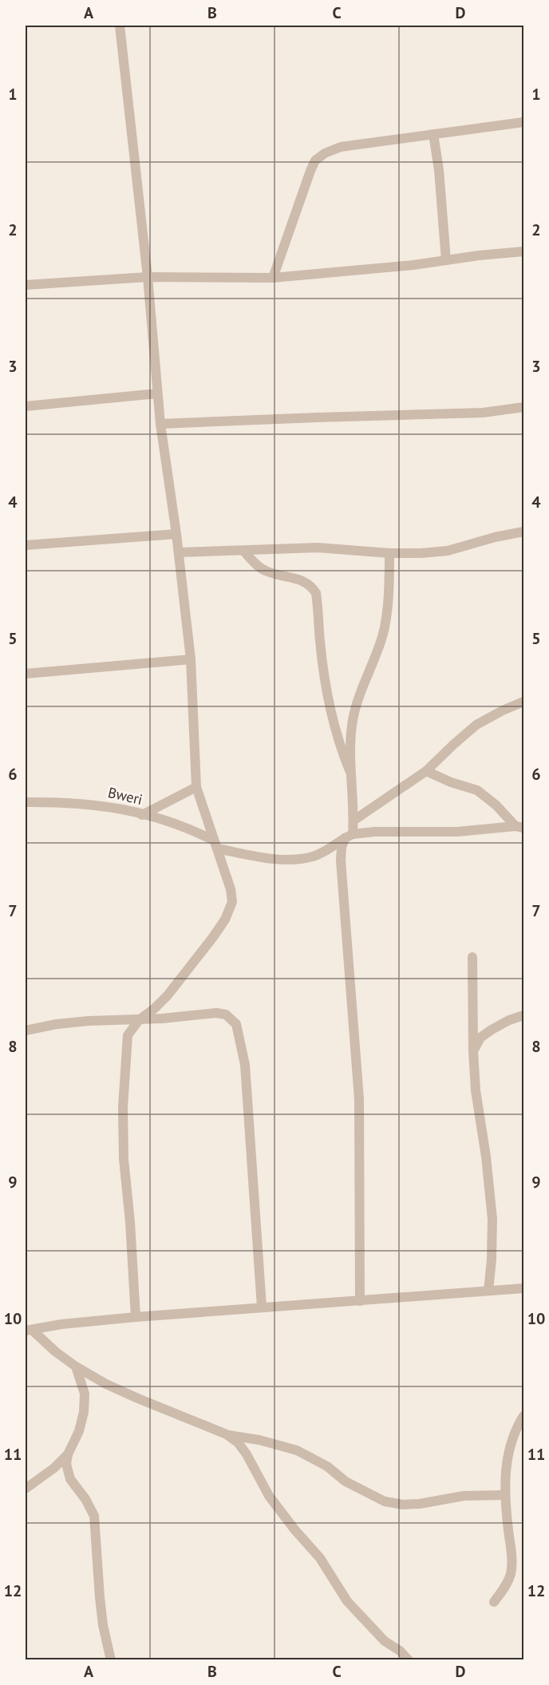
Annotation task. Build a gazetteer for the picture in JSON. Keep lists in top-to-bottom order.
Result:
{
  "streets": {
    "street": ["Bweri"]
  },
  "grid": {
    "columns": [
      "A",
      "B",
      "C",
      "D"
    ],
    "rows": [
      "1",
      "2",
      "3",
      "4",
      "5",
      "6",
      "7",
      "8",
      "9",
      "10",
      "11",
      "12"
    ]
  }
}
